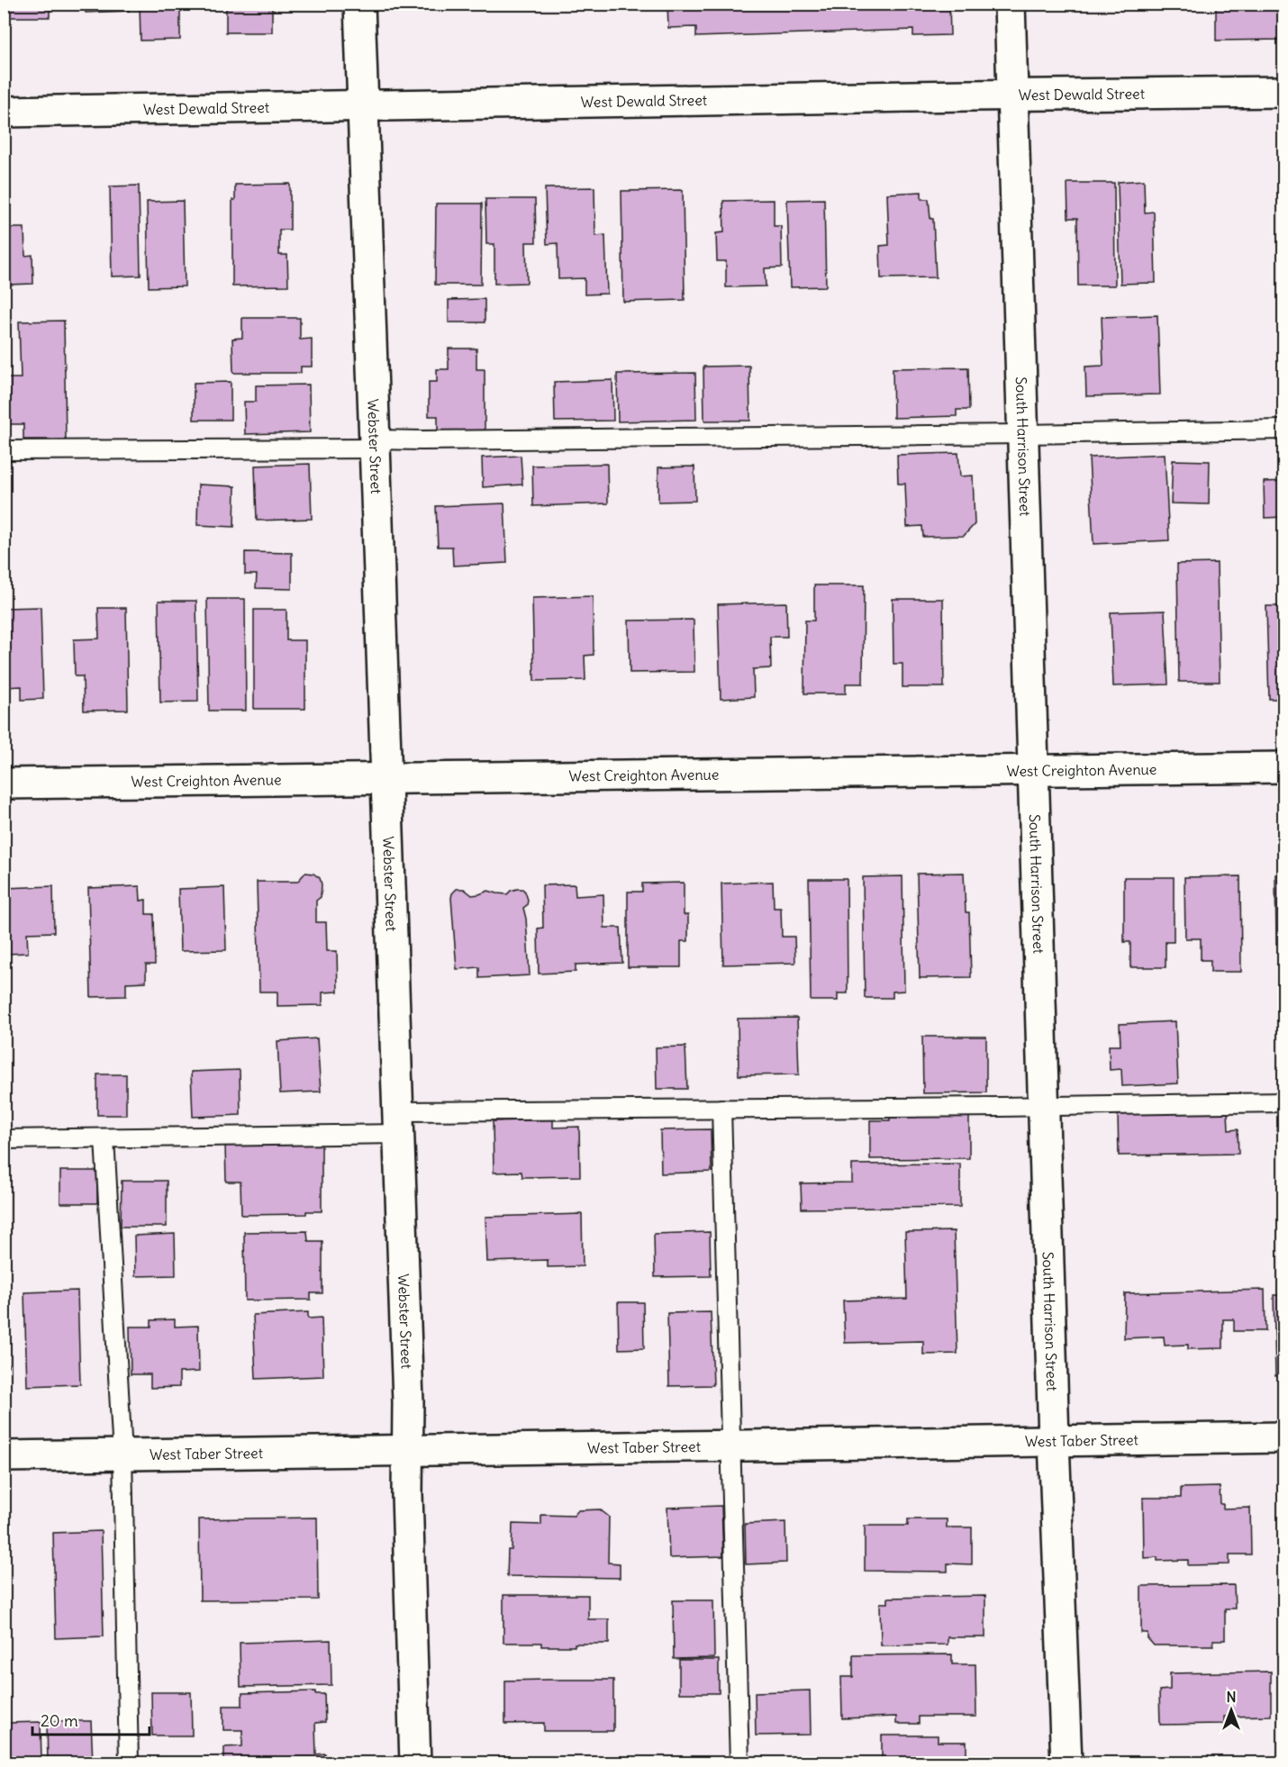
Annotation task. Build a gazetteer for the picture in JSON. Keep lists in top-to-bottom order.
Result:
{
  "streets": {
    "street": [
      "West Dewald Street",
      "Webster Street",
      "South Harrison Street",
      "West Creighton Avenue",
      "West Taber Street"
    ]
  },
  "crossings": [
    ["West Dewald Street", "Webster Street"],
    ["West Dewald Street", "South Harrison Street"],
    ["Webster Street", "West Creighton Avenue"],
    ["Webster Street", "West Taber Street"],
    ["South Harrison Street", "West Creighton Avenue"],
    ["South Harrison Street", "West Taber Street"]
  ],
  "scale_bar": "20 m",
  "north": "top"
}
